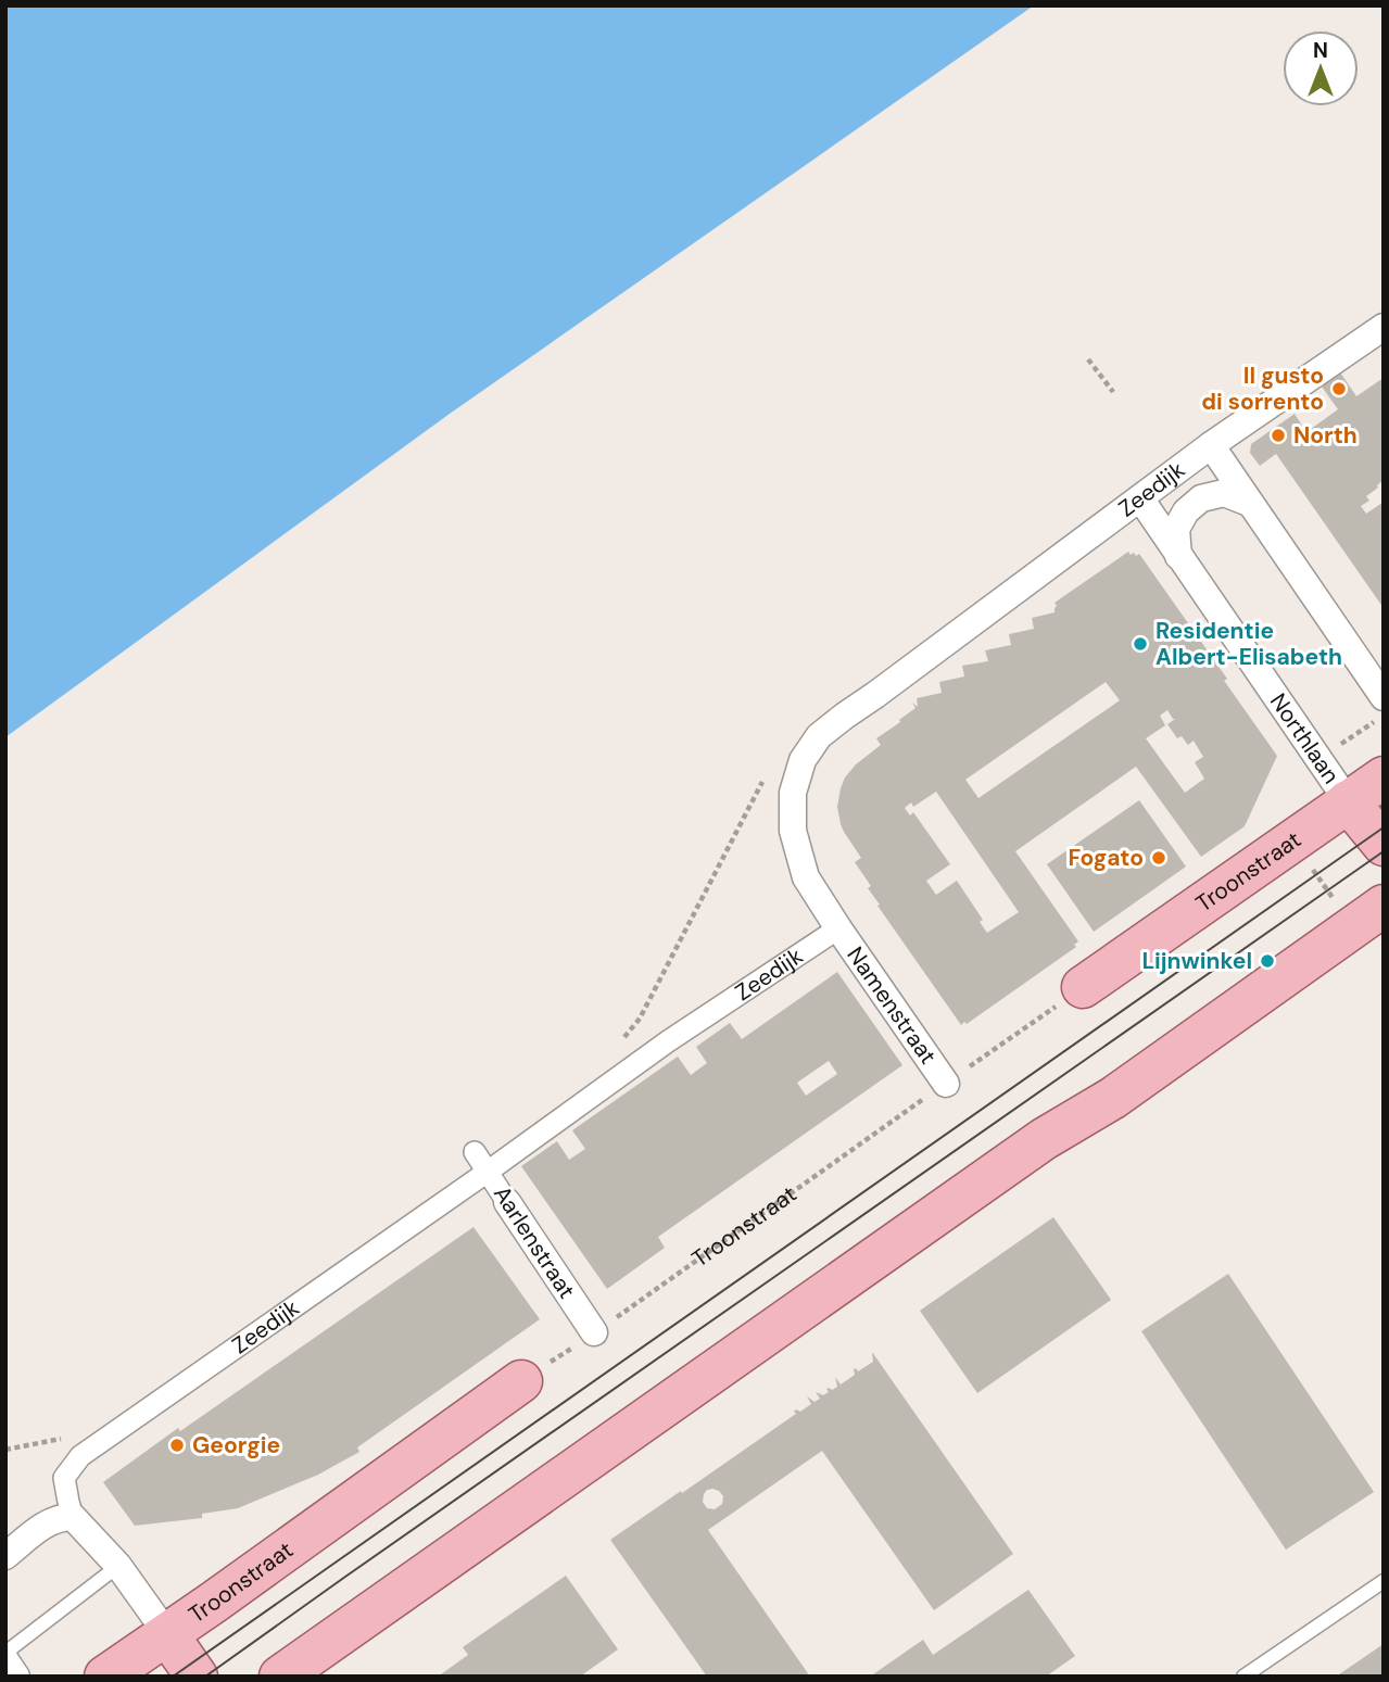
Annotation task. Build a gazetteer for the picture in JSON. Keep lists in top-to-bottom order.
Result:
{
  "streets": {
    "main road": ["Northlaan", "Troonstraat"],
    "street": ["Zeedijk", "Namenstraat", "Aarlenstraat"]
  },
  "crossings": [
    ["Zeedijk", "Northlaan"],
    ["Zeedijk", "Namenstraat"],
    ["Zeedijk", "Aarlenstraat"],
    ["Northlaan", "Troonstraat"],
    ["Troonstraat", "Namenstraat"],
    ["Troonstraat", "Aarlenstraat"]
  ],
  "places": [
    "Il gusto di sorrento",
    "North",
    "Residentie Albert-Elisabeth",
    "Fogato",
    "Lijnwinkel",
    "Georgie"
  ],
  "north": "top"
}
